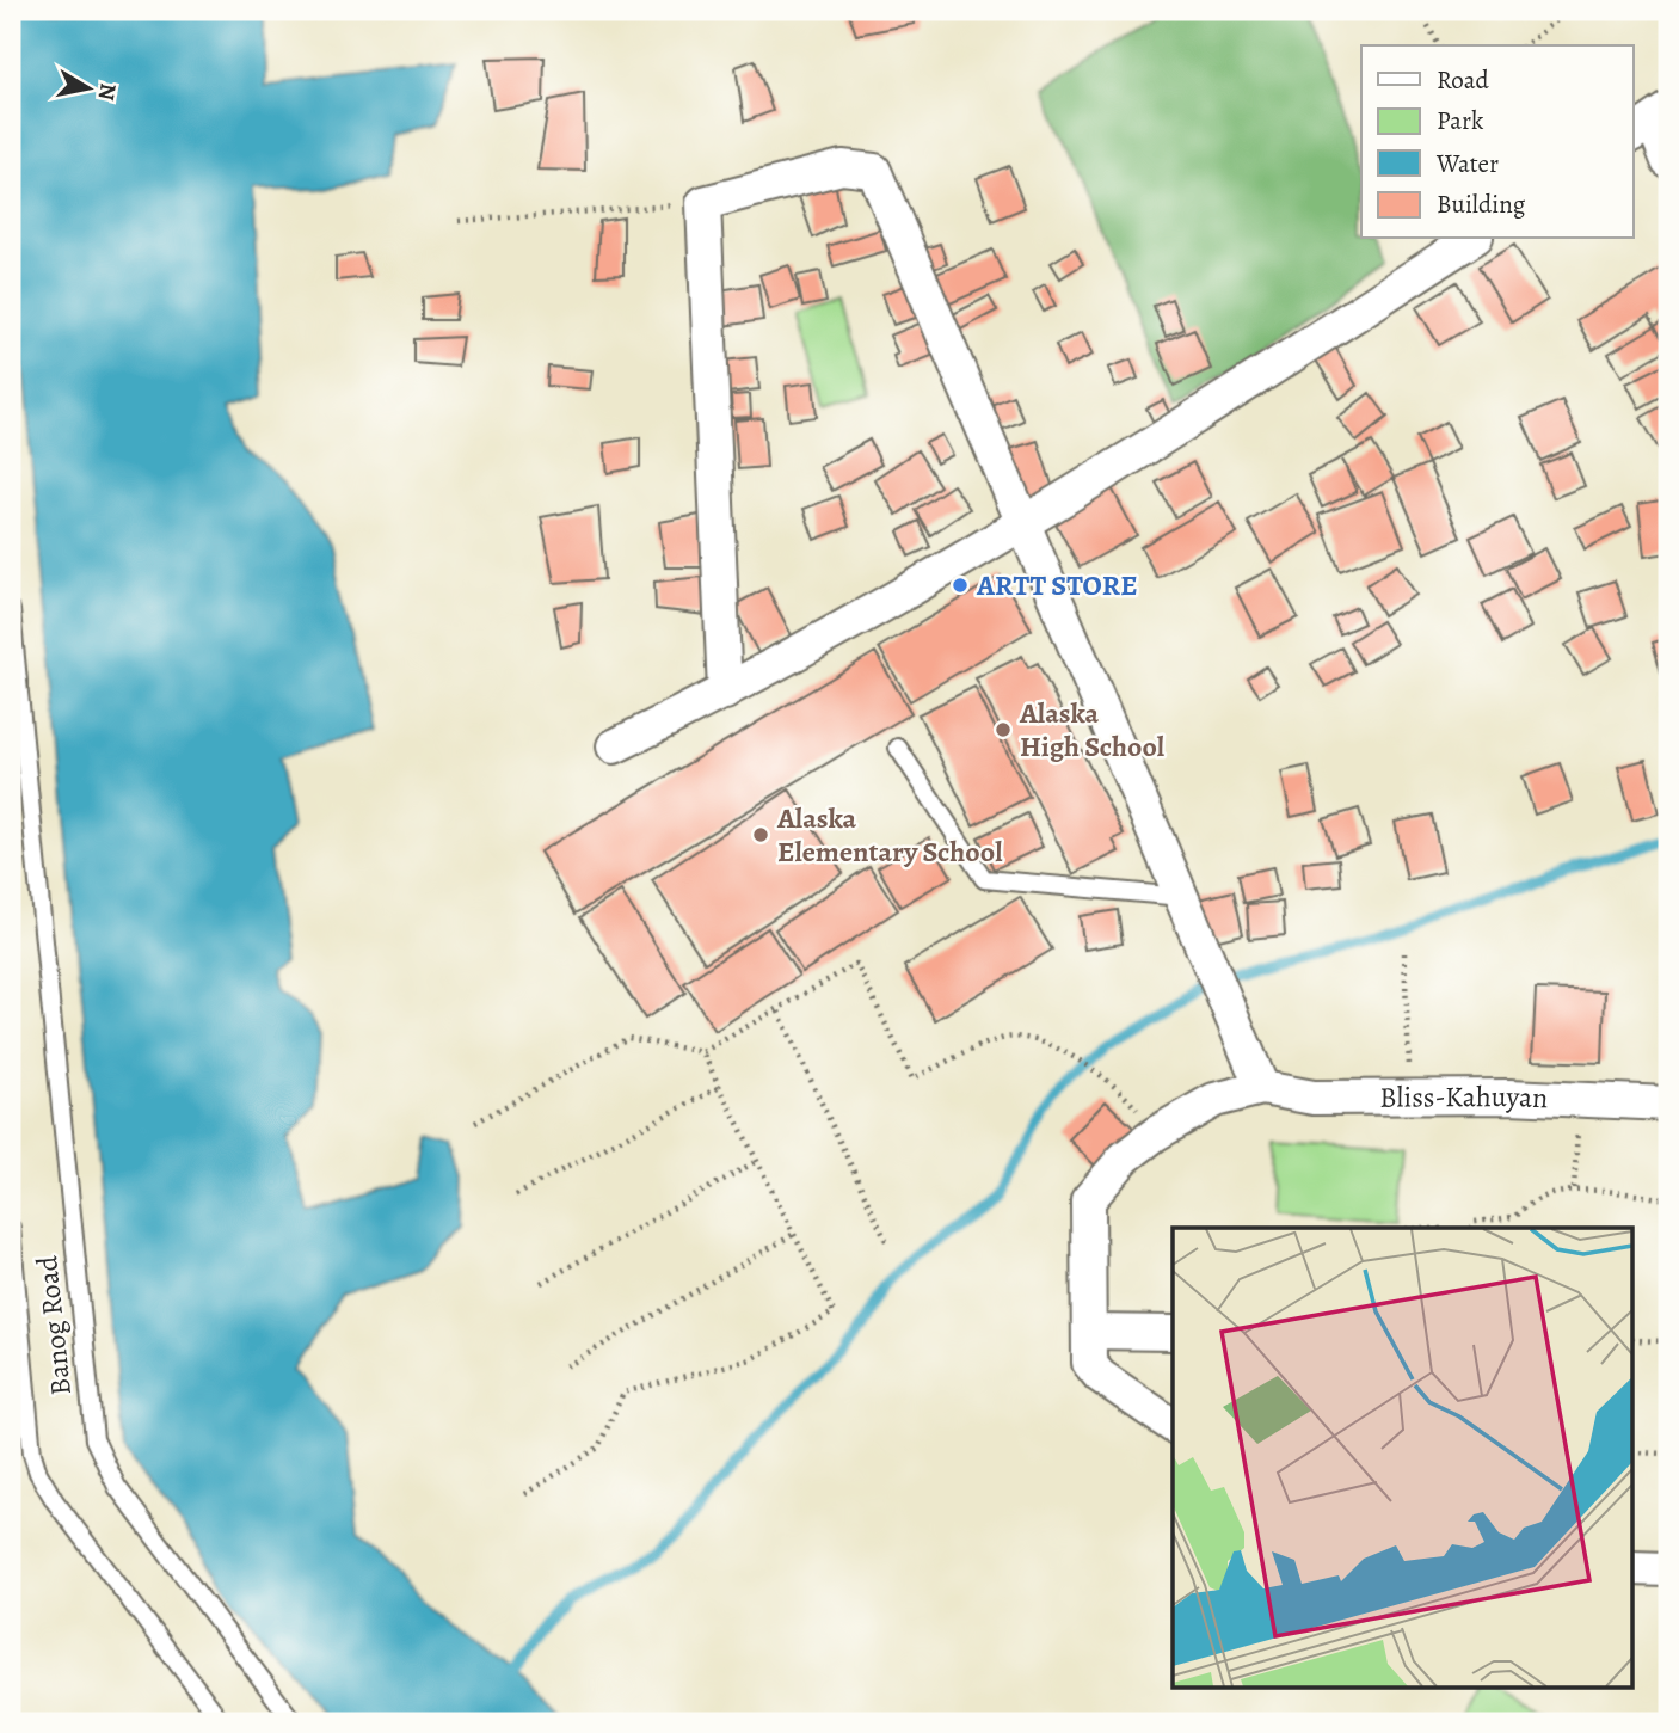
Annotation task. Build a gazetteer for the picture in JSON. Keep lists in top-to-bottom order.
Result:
{
  "streets": {
    "street": ["Bliss-Kahuyan"],
    "lane": ["Banog Road"]
  },
  "places": ["ARTT STORE", "Alaska High School", "Alaska Elementary School"],
  "legend": [
    "Road",
    "Park",
    "Water",
    "Building"
  ],
  "north": "right"
}
